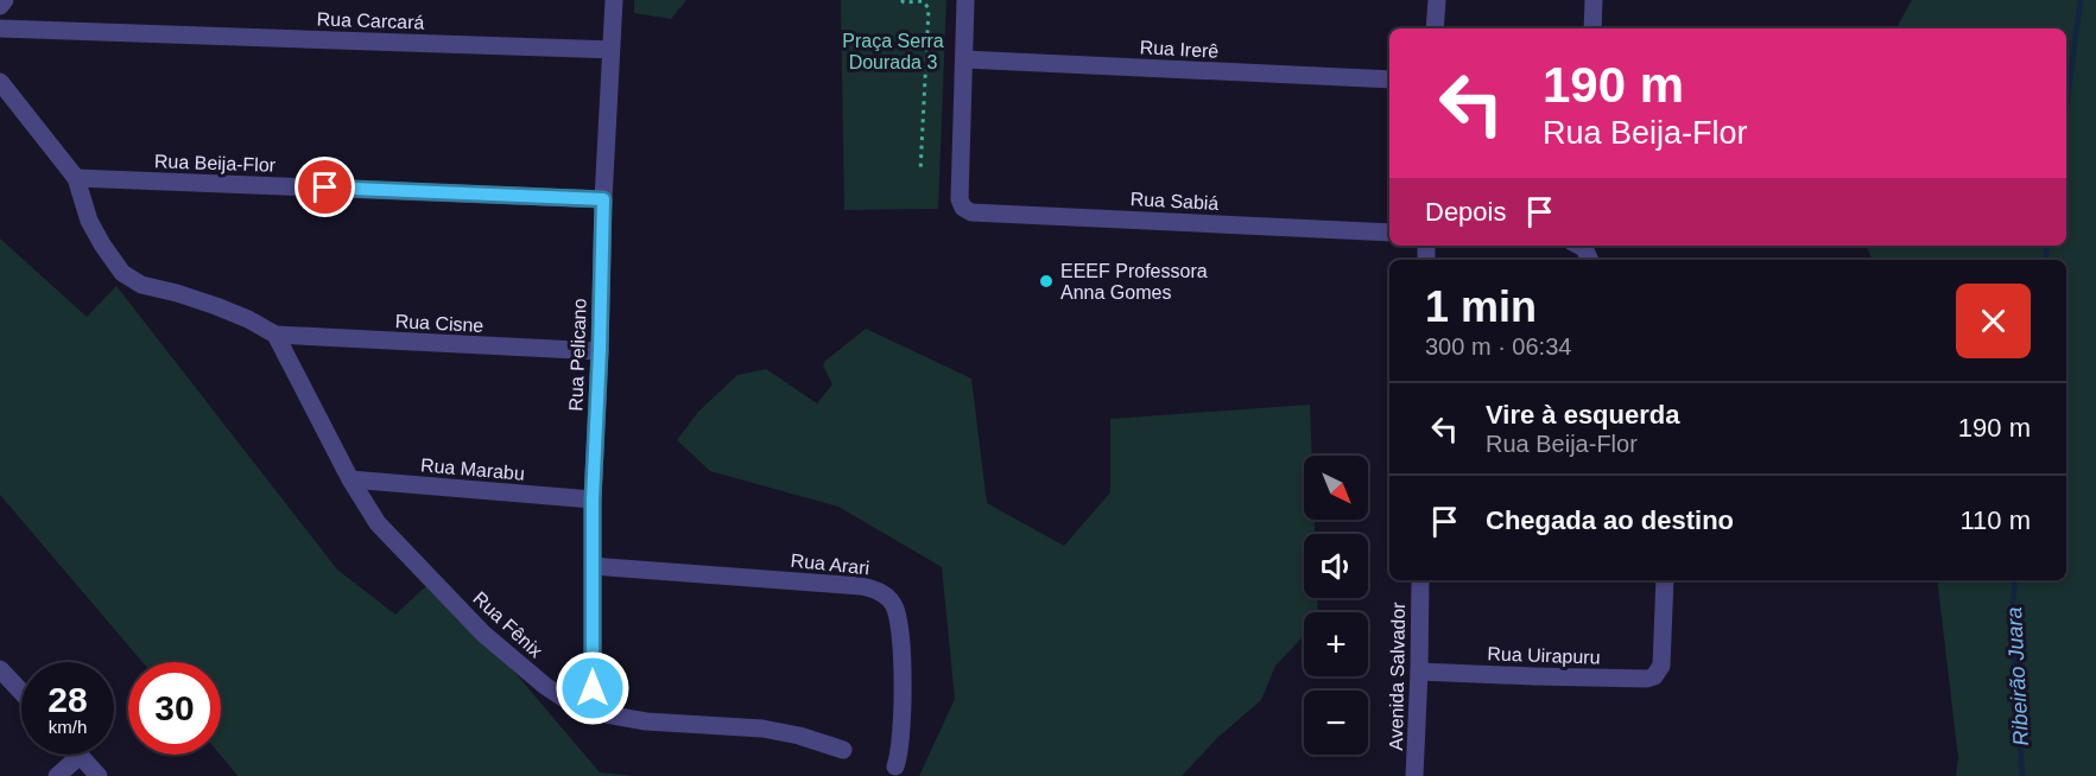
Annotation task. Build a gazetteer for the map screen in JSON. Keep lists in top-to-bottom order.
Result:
{
  "streets": {
    "street": [
      "Rua Carcará",
      "Rua Irerê",
      "Rua Beija-Flor",
      "Rua Sabiá",
      "Rua Cisne",
      "Rua Pelicano",
      "Rua Marabu",
      "Rua Arari",
      "Rua Fênix",
      "Rua Uirapuru",
      "Avenida Salvador"
    ]
  },
  "crossings": [
    ["Rua Carcará", "Rua Pelicano"],
    ["Rua Irerê", "Rua Sabiá"],
    ["Rua Beija-Flor", "Rua Pelicano"],
    ["Rua Cisne", "Rua Pelicano"],
    ["Rua Cisne", "Rua Fênix"],
    ["Rua Pelicano", "Rua Marabu"],
    ["Rua Pelicano", "Rua Arari"],
    ["Rua Pelicano", "Rua Fênix"],
    ["Rua Marabu", "Rua Fênix"],
    ["Rua Uirapuru", "Avenida Salvador"]
  ],
  "water": ["Ribeirão Juara"],
  "parks": ["Praça Serra Dourada 3"],
  "places": ["EEEF Professora Anna Gomes"],
  "north": "bottom right",
  "page": {
    "turn": ["190 m", "Rua Beija-Flor"],
    "then": "Depois",
    "heading": ["1 min", "300 m · 06:34"],
    "list": [
      {
        "name": "Vire à esquerda",
        "note": "Rua Beija-Flor",
        "value": "190 m"
      },
      {
        "name": "Chegada ao destino",
        "value": "110 m"
      }
    ],
    "map_buttons": ["+", "−"],
    "speed": "28 km/h",
    "limit": "30"
  }
}
